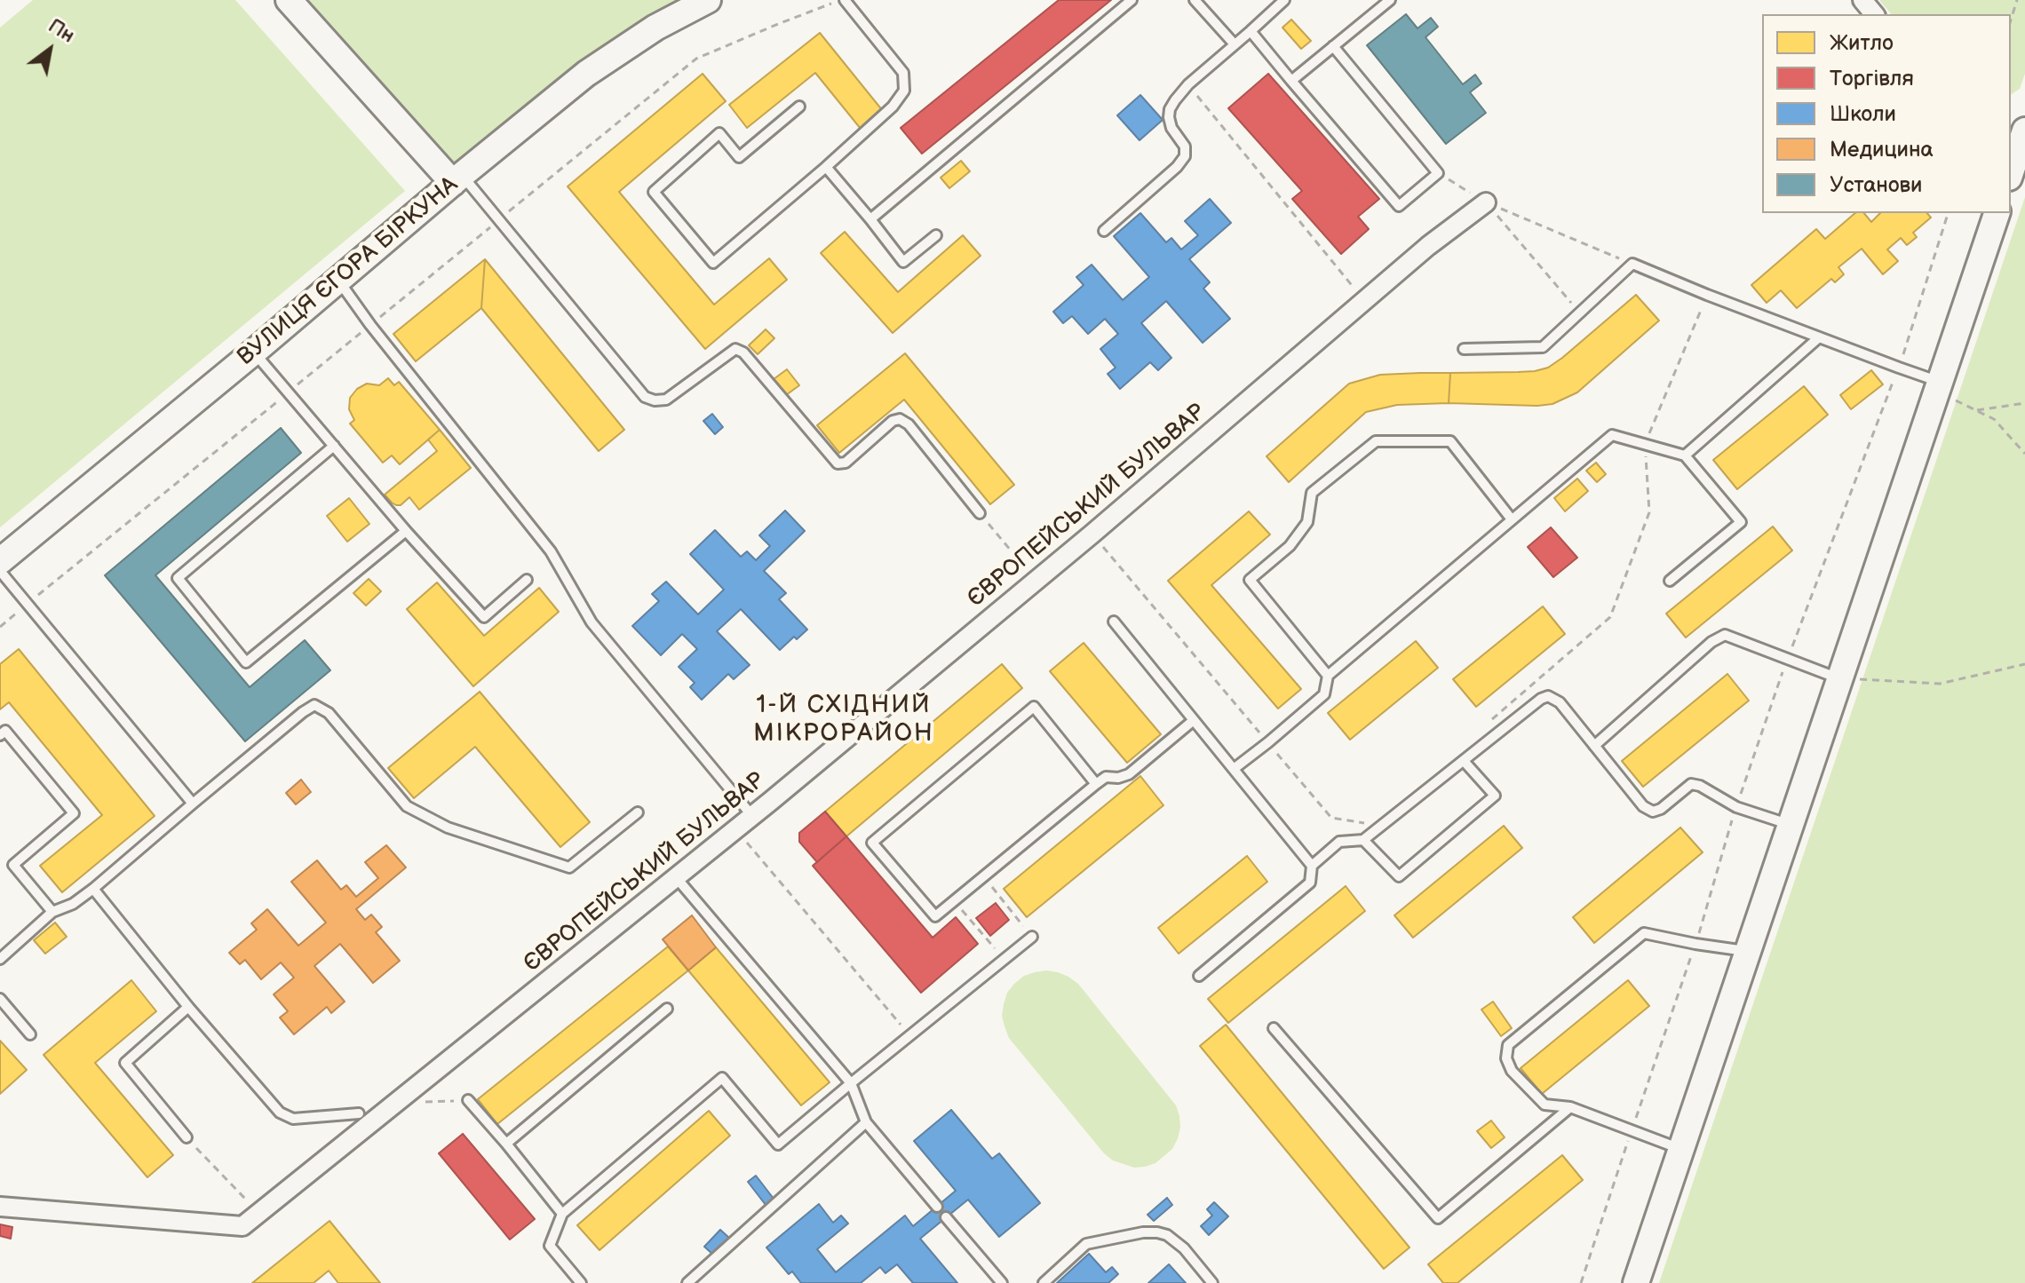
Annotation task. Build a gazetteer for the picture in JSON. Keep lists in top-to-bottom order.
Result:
{
  "streets": {
    "street": ["ВУЛИЦЯ ЄГОРА БІРКУНА", "ЄВРОПЕЙСЬКИЙ БУЛЬВАР"]
  },
  "districts": ["1-Й СХІДНИЙ МІКРОРАЙОН"],
  "legend": [
    "Житло",
    "Торгівля",
    "Школи",
    "Медицина",
    "Установи"
  ],
  "north": "top right"
}
